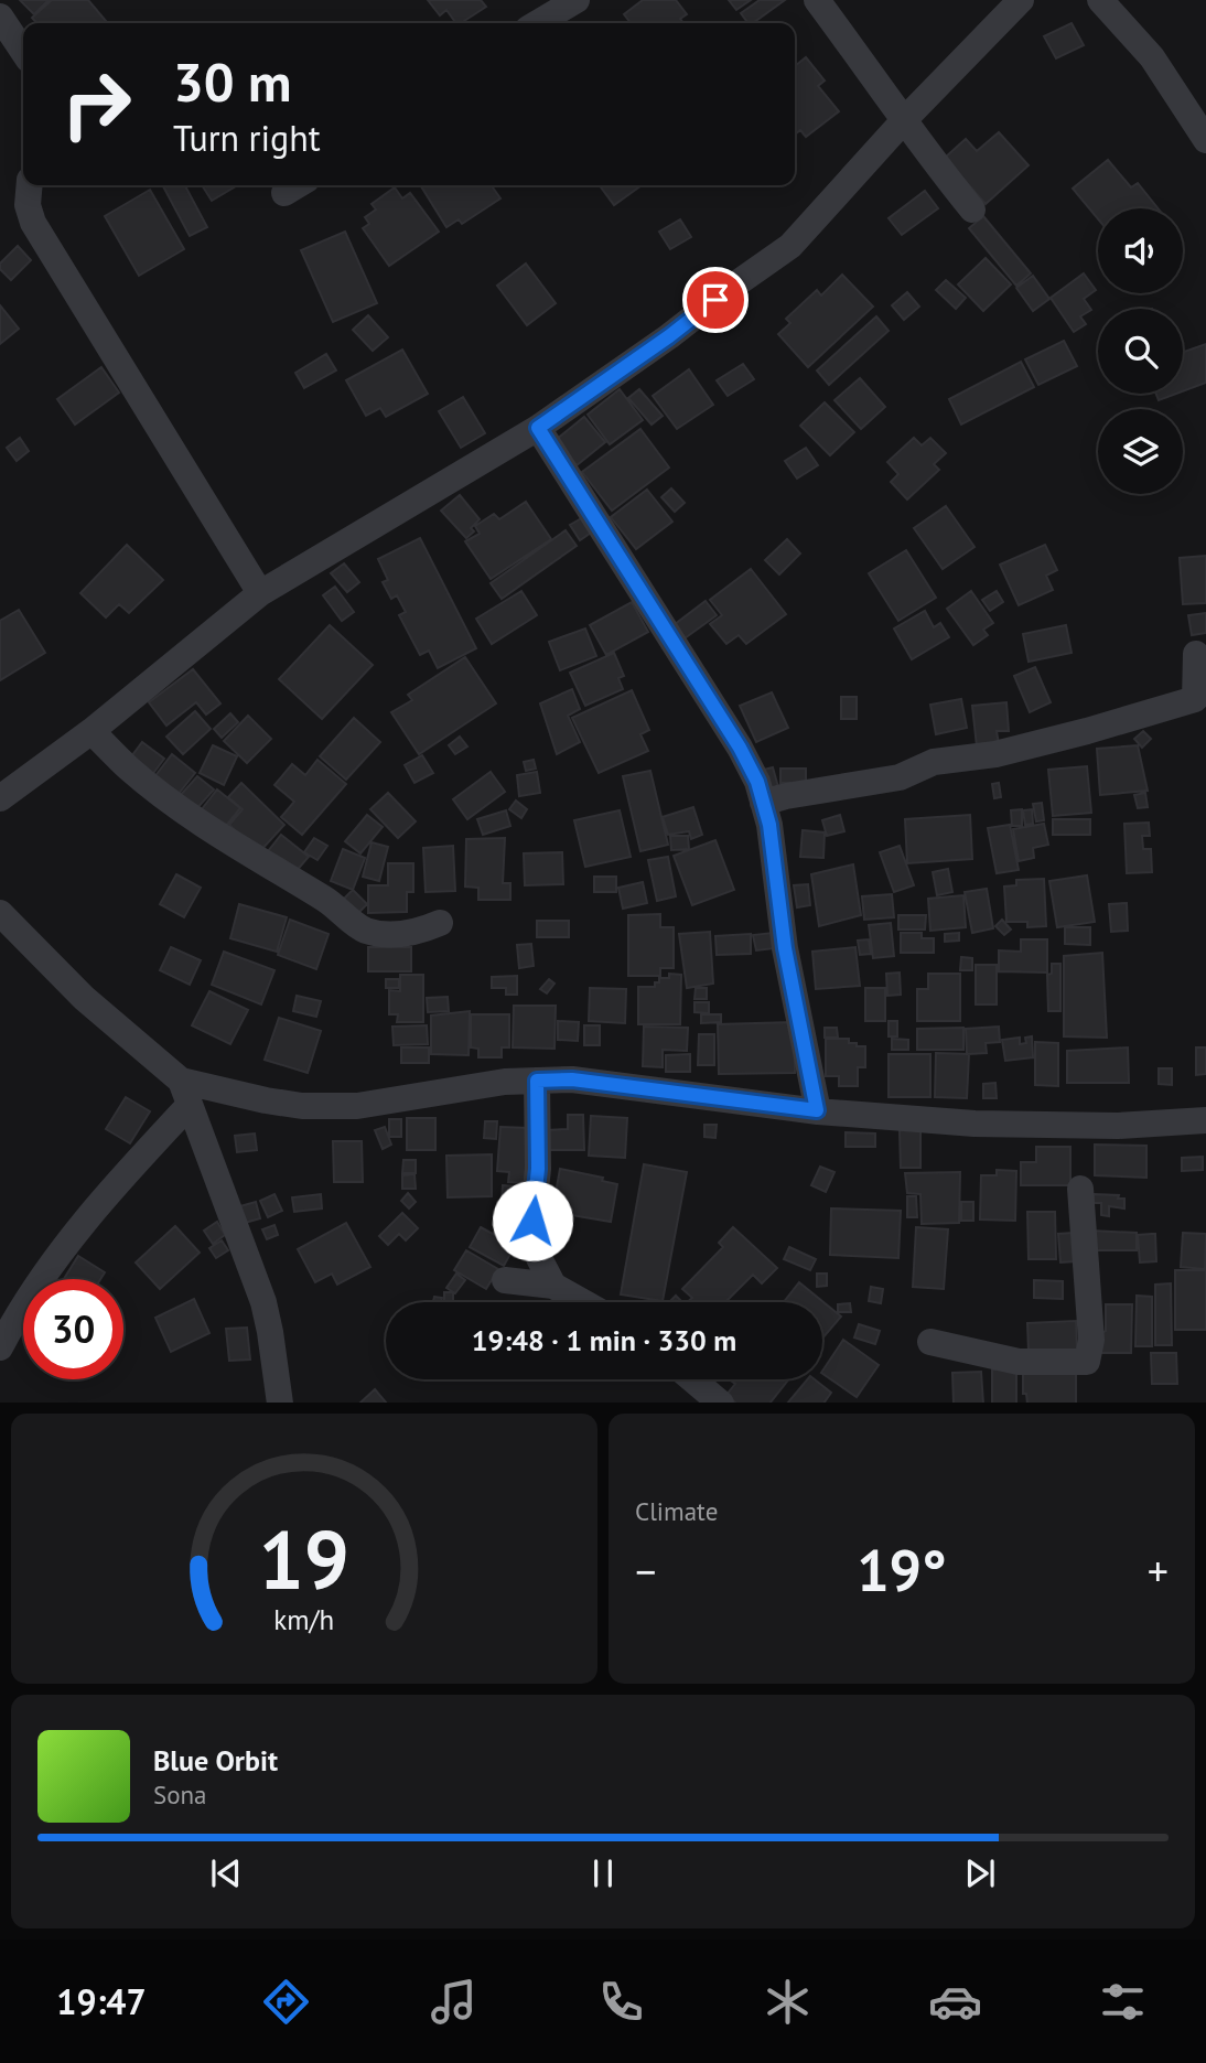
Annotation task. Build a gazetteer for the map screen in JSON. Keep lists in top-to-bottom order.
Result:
{
  "page": {
    "turn": ["30 m", "Turn right"],
    "limit": "30",
    "trip": "19:48 · 1 min · 330 m",
    "tile": "Climate",
    "heat": ["−", "19°", "+"],
    "song": ["Blue Orbit", "Sona"],
    "tabs": "19:47",
    "gauge": ["19", "km/h"]
  }
}
